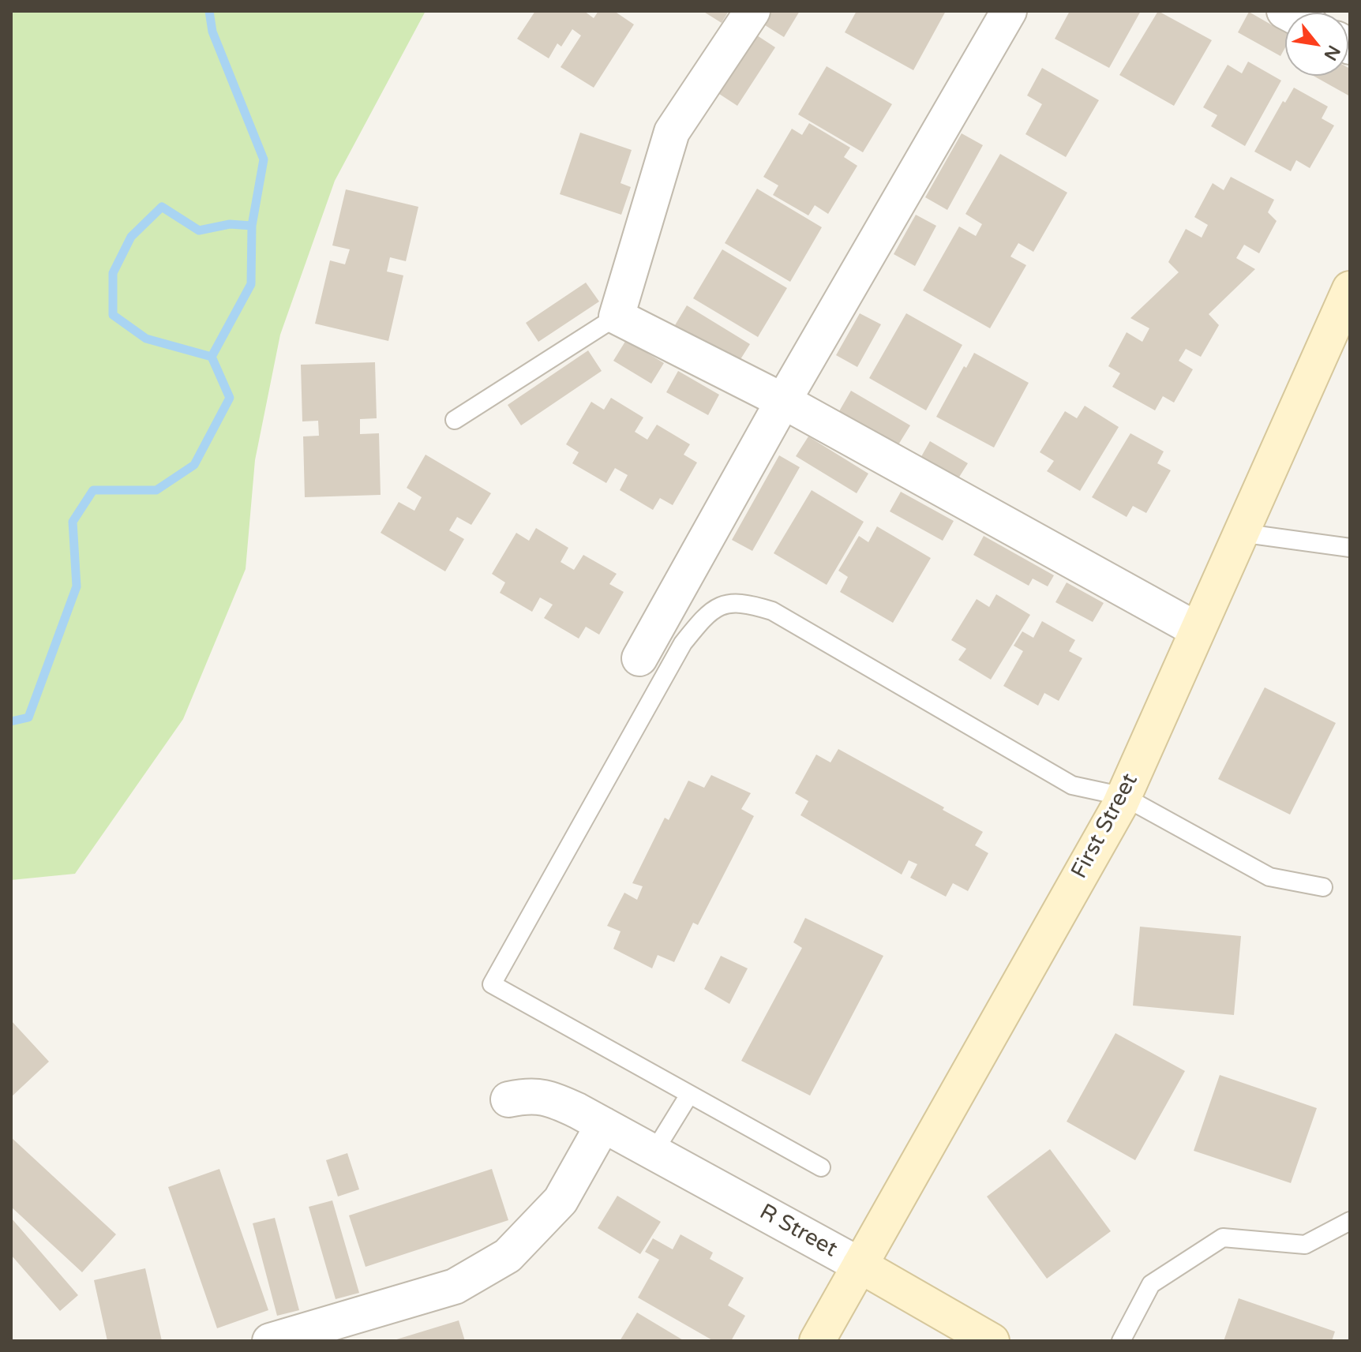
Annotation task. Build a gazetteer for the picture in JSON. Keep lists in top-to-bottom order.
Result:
{
  "streets": {
    "street": ["First Street", "R Street"]
  },
  "crossings": [
    ["First Street", "R Street"]
  ],
  "north": "bottom right"
}
